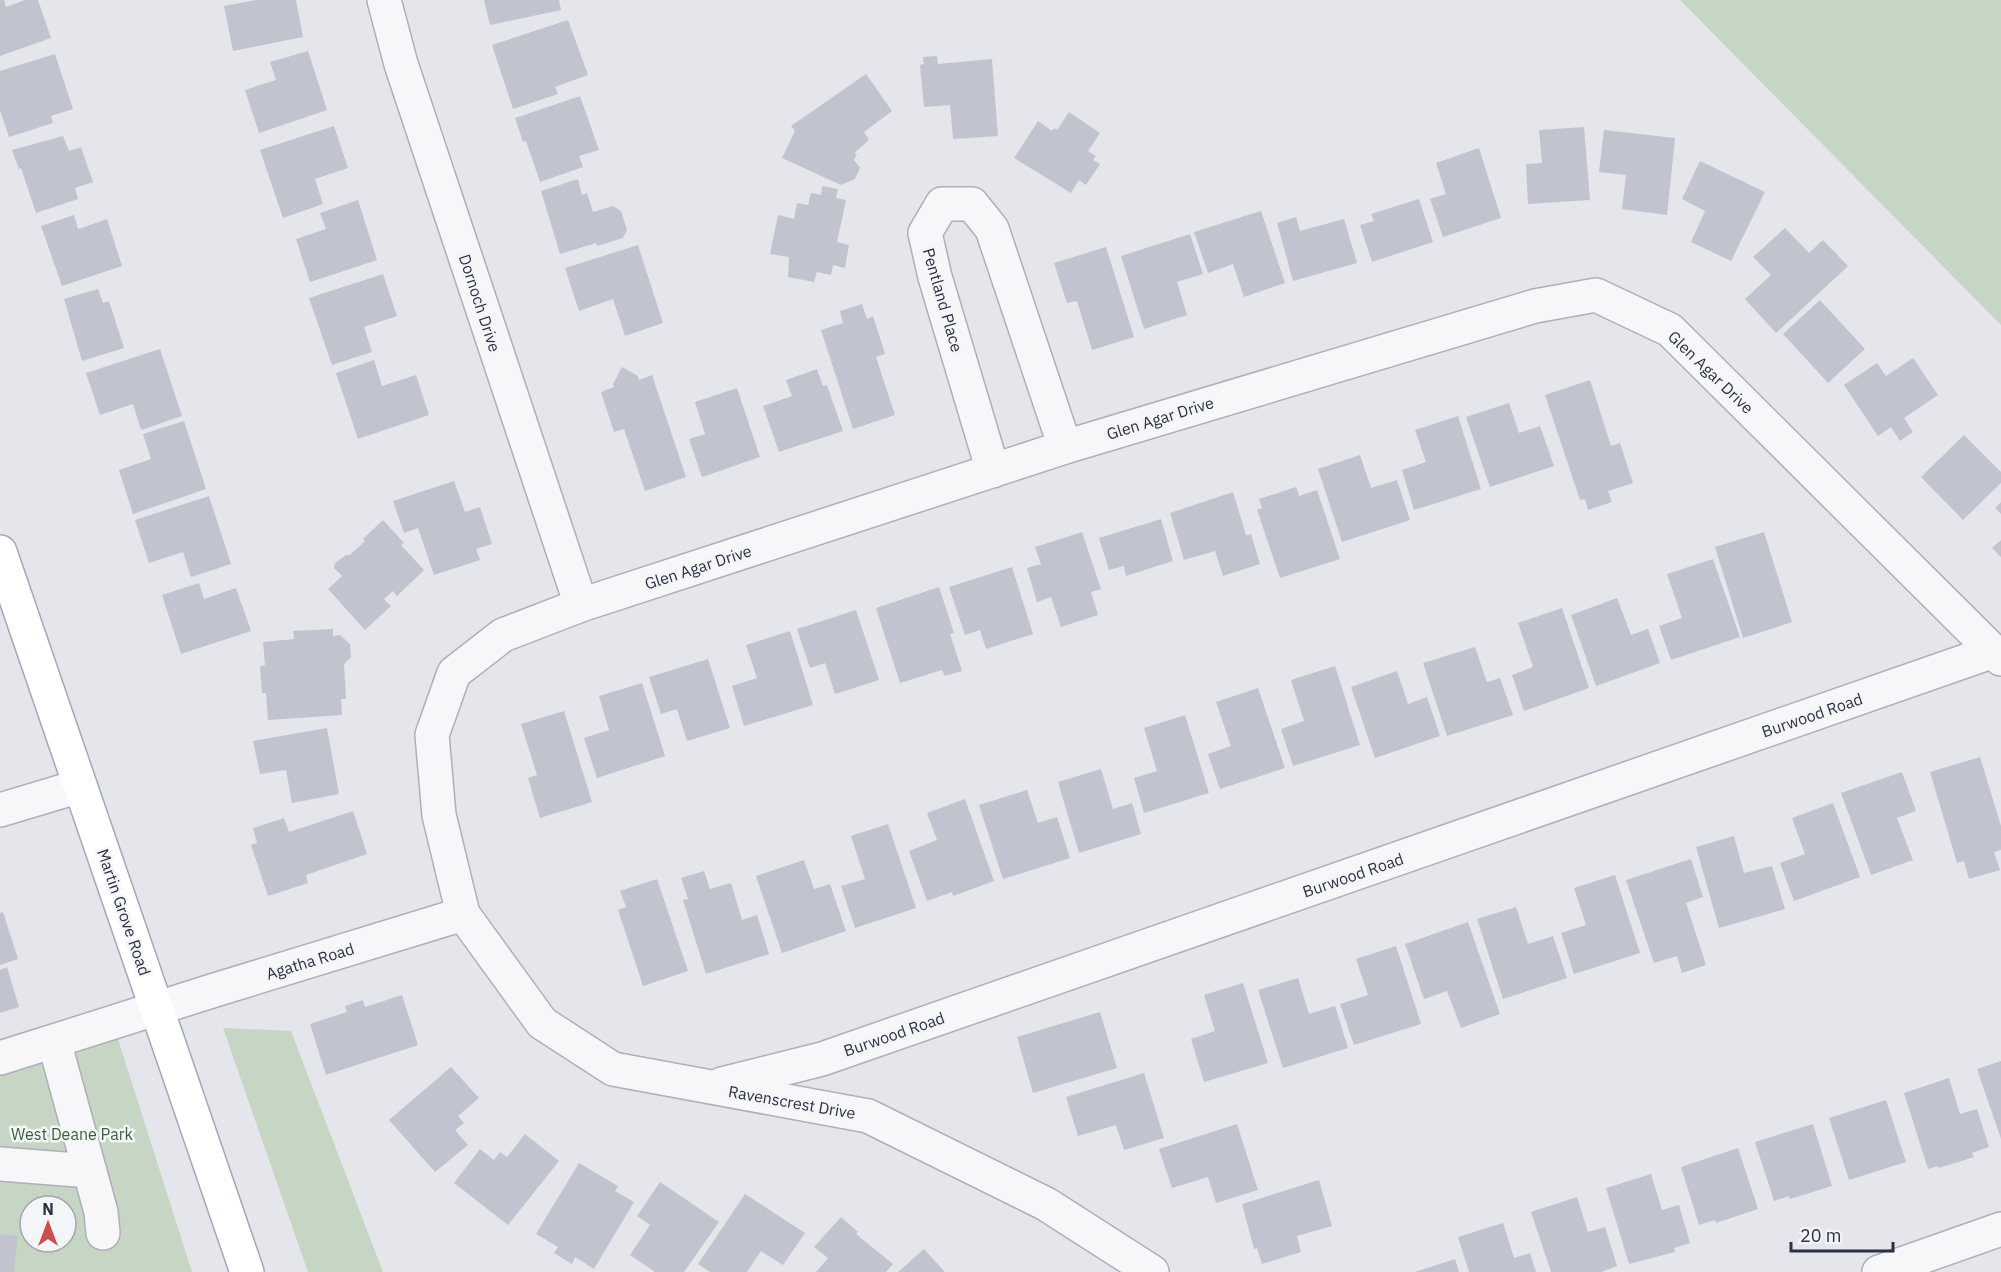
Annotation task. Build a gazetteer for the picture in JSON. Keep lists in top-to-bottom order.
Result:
{
  "streets": {
    "main road": ["Martin Grove Road"],
    "street": [
      "Pentland Place",
      "Dornoch Drive",
      "Glen Agar Drive",
      "Burwood Road",
      "Agatha Road",
      "Ravenscrest Drive"
    ]
  },
  "crossings": [
    ["Pentland Place", "Glen Agar Drive"],
    ["Dornoch Drive", "Glen Agar Drive"],
    ["Glen Agar Drive", "Burwood Road"],
    ["Glen Agar Drive", "Agatha Road"],
    ["Glen Agar Drive", "Ravenscrest Drive"],
    ["Burwood Road", "Ravenscrest Drive"],
    ["Martin Grove Road", "Agatha Road"],
    ["Agatha Road", "Ravenscrest Drive"]
  ],
  "parks": ["West Deane Park"],
  "scale_bar": "20 m",
  "north": "top"
}
